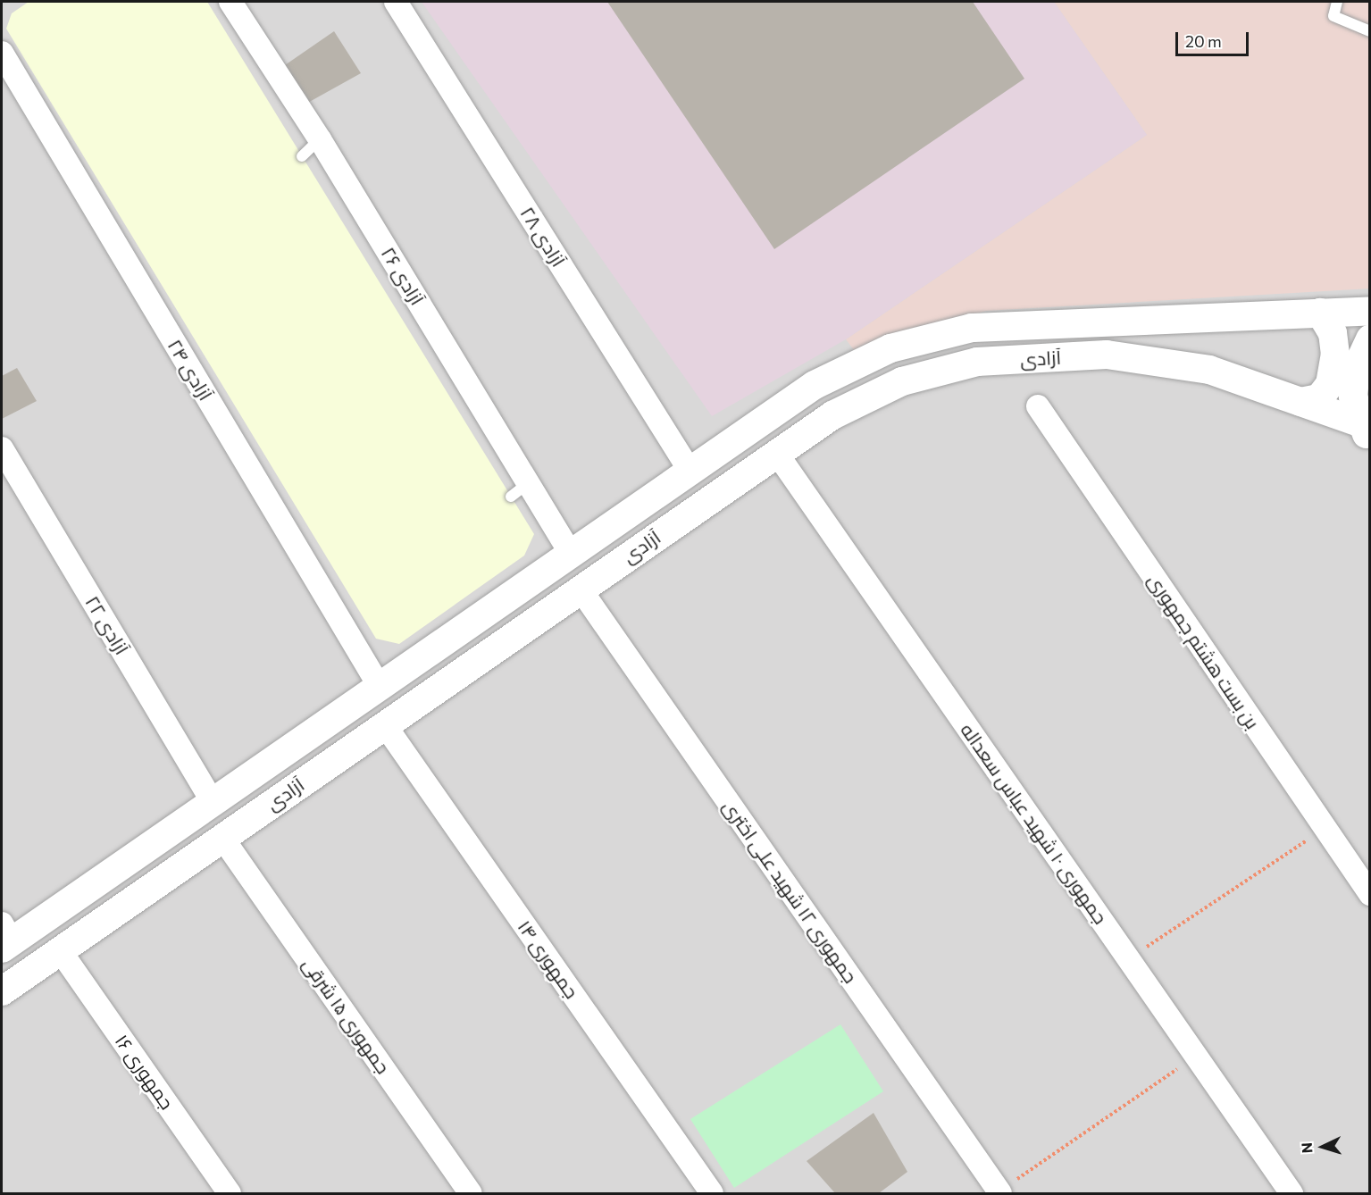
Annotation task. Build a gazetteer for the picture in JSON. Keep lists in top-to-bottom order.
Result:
{
  "streets": {
    "street": [
      "آزادی ۲۸",
      "آزادی ۲۶",
      "آزادی",
      "آزادی ۲۴",
      "آزادی ۲۲",
      "بن بست هشتم جمهوری",
      "جمهوری ۱۰ شهید عباس سعداله",
      "جمهوری ۱۲ شهید علی اختری",
      "جمهوری ۱۴",
      "جمهوری ۱۵ شرقی",
      "جمهوری ۱۶"
    ]
  },
  "crossings": [
    ["آزادی ۲۸", "آزادی"],
    ["آزادی ۲۶", "آزادی"],
    ["آزادی", "آزادی ۲۴"],
    ["آزادی", "آزادی ۲۲"],
    ["آزادی", "جمهوری ۱۰ شهید عباس سعداله"],
    ["آزادی", "جمهوری ۱۲ شهید علی اختری"],
    ["آزادی", "جمهوری ۱۴"],
    ["آزادی", "جمهوری ۱۵ شرقی"],
    ["آزادی", "جمهوری ۱۶"]
  ],
  "scale_bar": "20 m",
  "north": "left"
}
